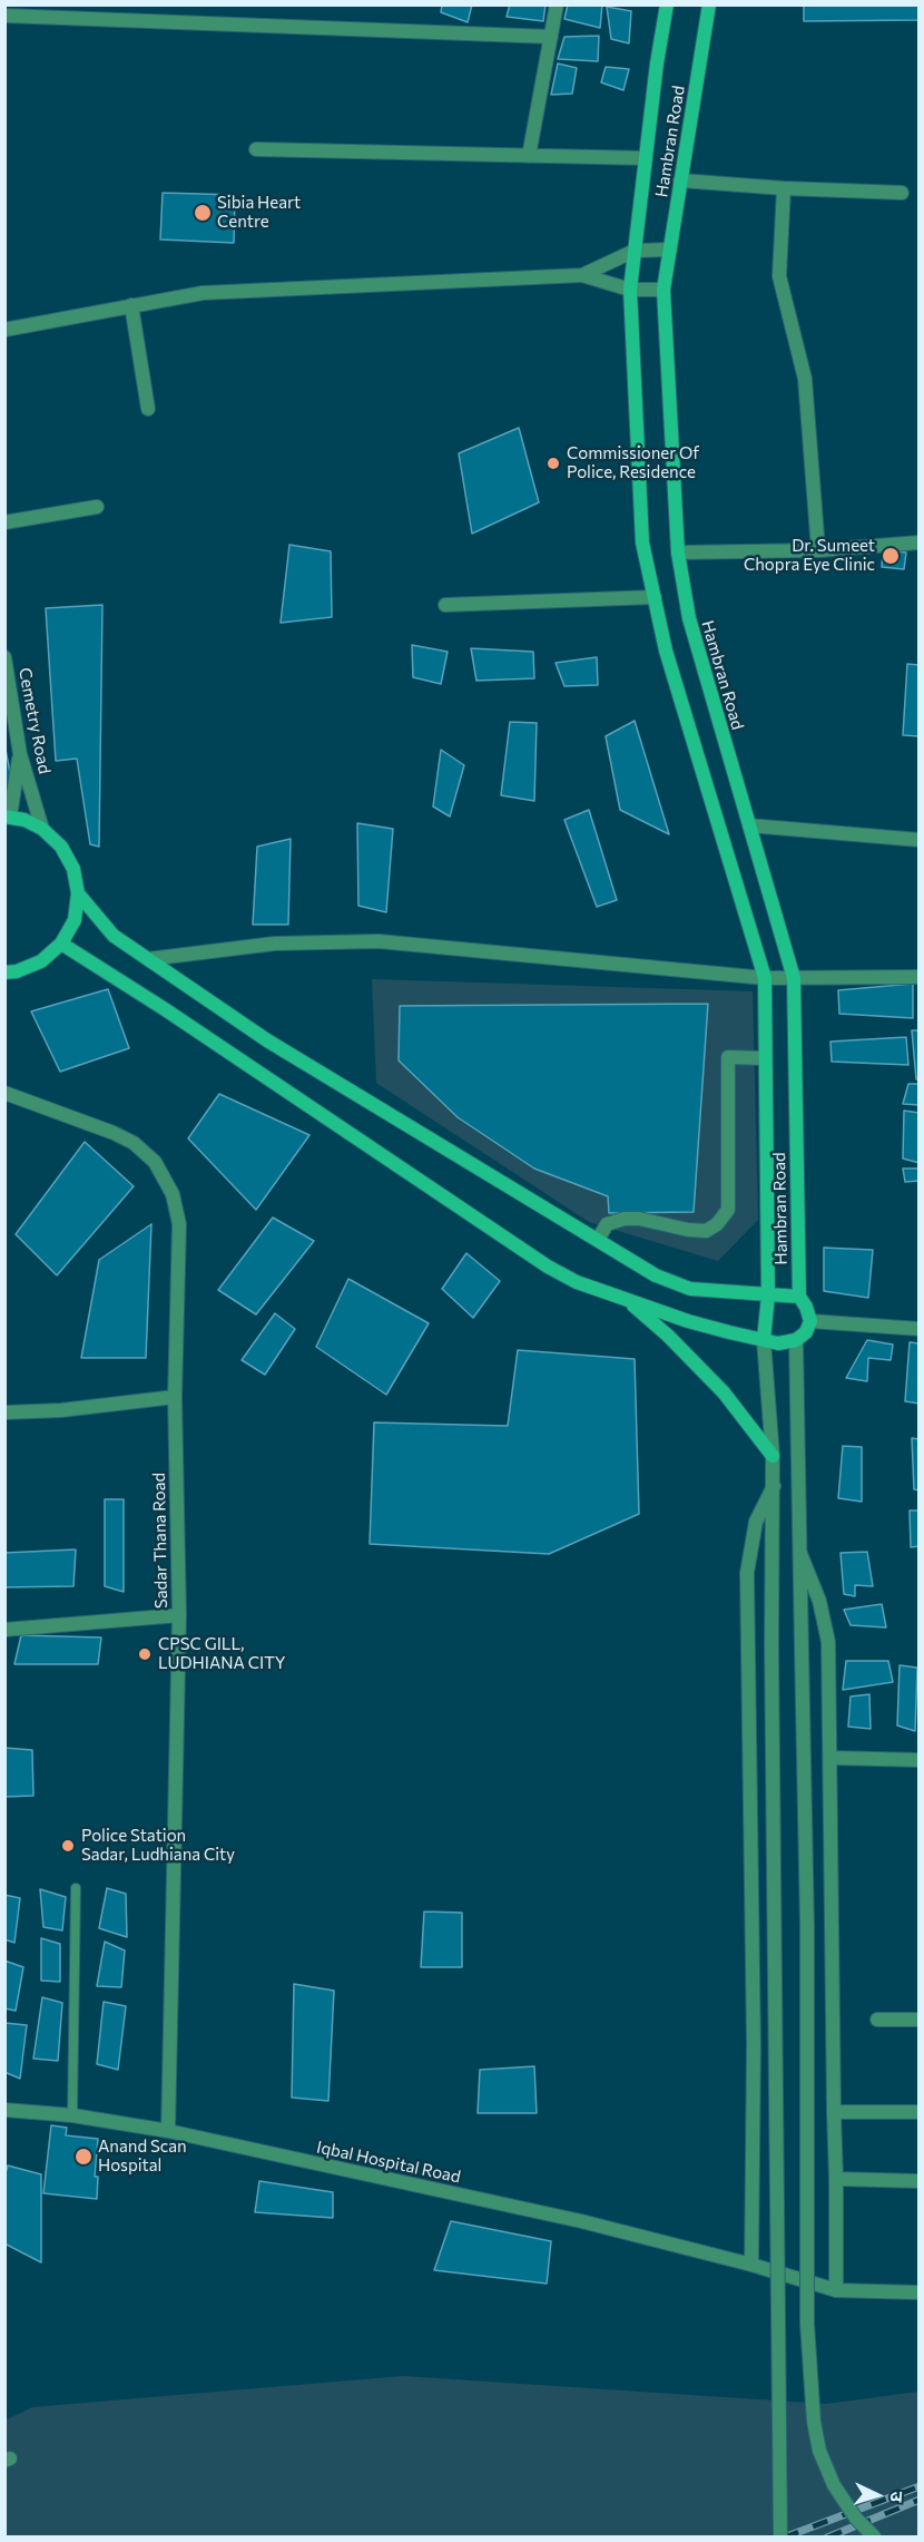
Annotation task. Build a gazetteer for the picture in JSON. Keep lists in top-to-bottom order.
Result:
{
  "streets": {
    "main road": ["Hambran Road"],
    "street": ["Cemetry Road", "Sadar Thana Road", "Iqbal Hospital Road"]
  },
  "crossings": [
    ["Sadar Thana Road", "Iqbal Hospital Road"]
  ],
  "places": [
    "Sibia Heart Centre",
    "Commissioner Of Police, Residence",
    "Dr. Sumeet Chopra Eye Clinic",
    "CPSC GILL, LUDHIANA CITY",
    "Police Station Sadar, Ludhiana City",
    "Anand Scan Hospital"
  ],
  "north": "right"
}
